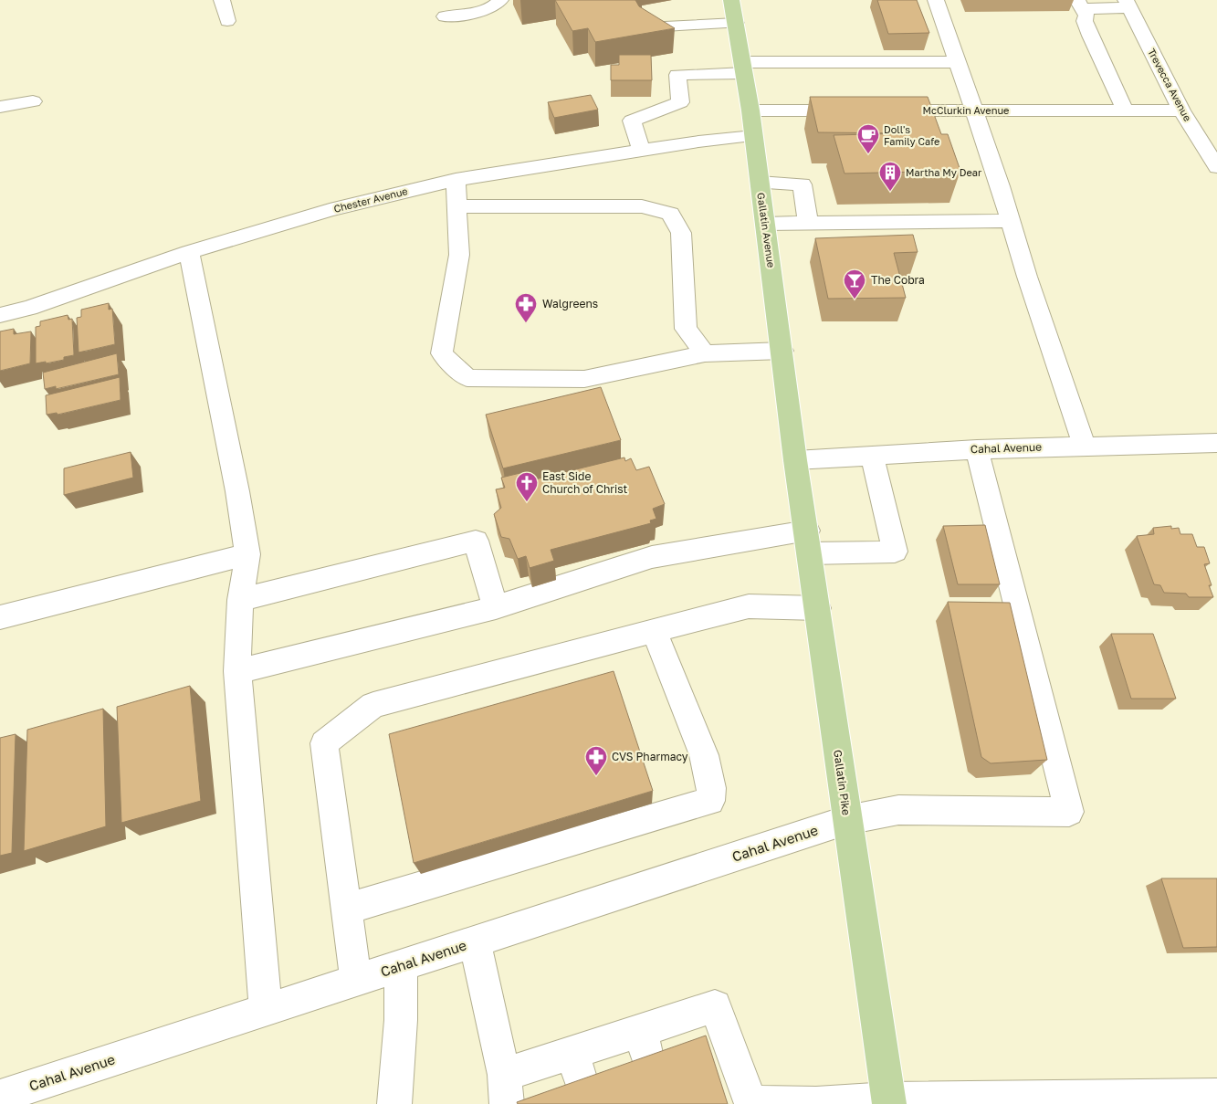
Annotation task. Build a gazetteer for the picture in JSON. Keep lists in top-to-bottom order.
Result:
{
  "streets": {
    "main road": ["Gallatin Avenue", "Gallatin Pike"],
    "street": [
      "Trevecca Avenue",
      "McClurkin Avenue",
      "Chester Avenue",
      "Cahal Avenue"
    ]
  },
  "crossings": [
    ["Trevecca Avenue", "McClurkin Avenue"],
    ["McClurkin Avenue", "Gallatin Avenue"],
    ["Chester Avenue", "Gallatin Avenue"],
    ["Gallatin Avenue", "Cahal Avenue"],
    ["Gallatin Avenue", "Gallatin Pike"],
    ["Cahal Avenue", "Gallatin Pike"]
  ],
  "places": {
    "cafe": ["Doll's Family Cafe"],
    "building": ["Martha My Dear"],
    "bar": ["The Cobra"],
    "pharmacy": ["Walgreens", "CVS Pharmacy"],
    "church": ["East Side Church of Christ"]
  }
}
